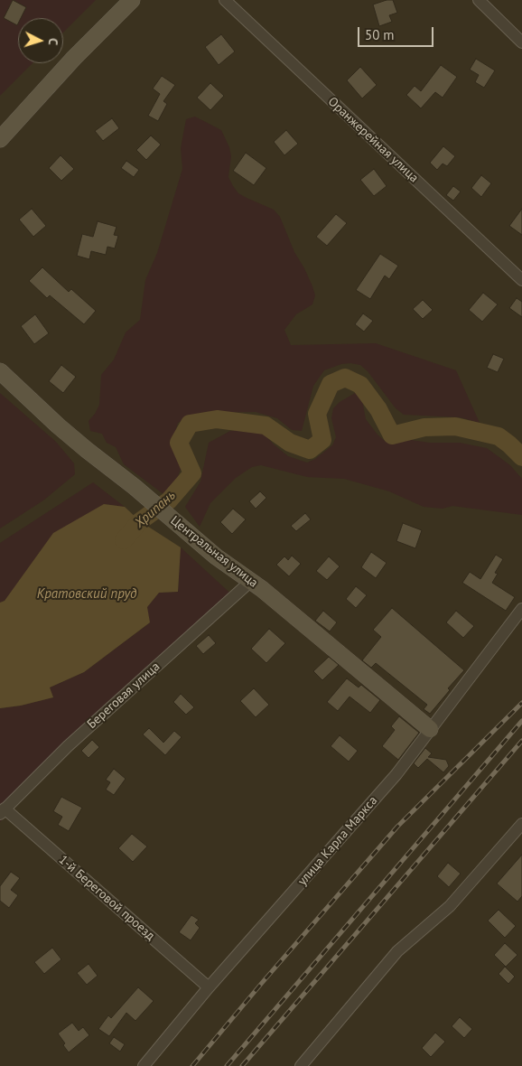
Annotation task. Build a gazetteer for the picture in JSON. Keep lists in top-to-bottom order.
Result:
{
  "streets": {
    "street": [
      "Оранжерейная улица",
      "Центральная улица",
      "Береговая улица",
      "улица Карла Маркса",
      "1-й Береговой проезд"
    ]
  },
  "crossings": [
    ["Центральная улица", "Береговая улица"],
    ["Центральная улица", "улица Карла Маркса"],
    ["Береговая улица", "1-й Береговой проезд"],
    ["улица Карла Маркса", "1-й Береговой проезд"]
  ],
  "water": ["Хрипань", "Кратовский пруд"],
  "scale_bar": "50 m",
  "north": "right"
}
